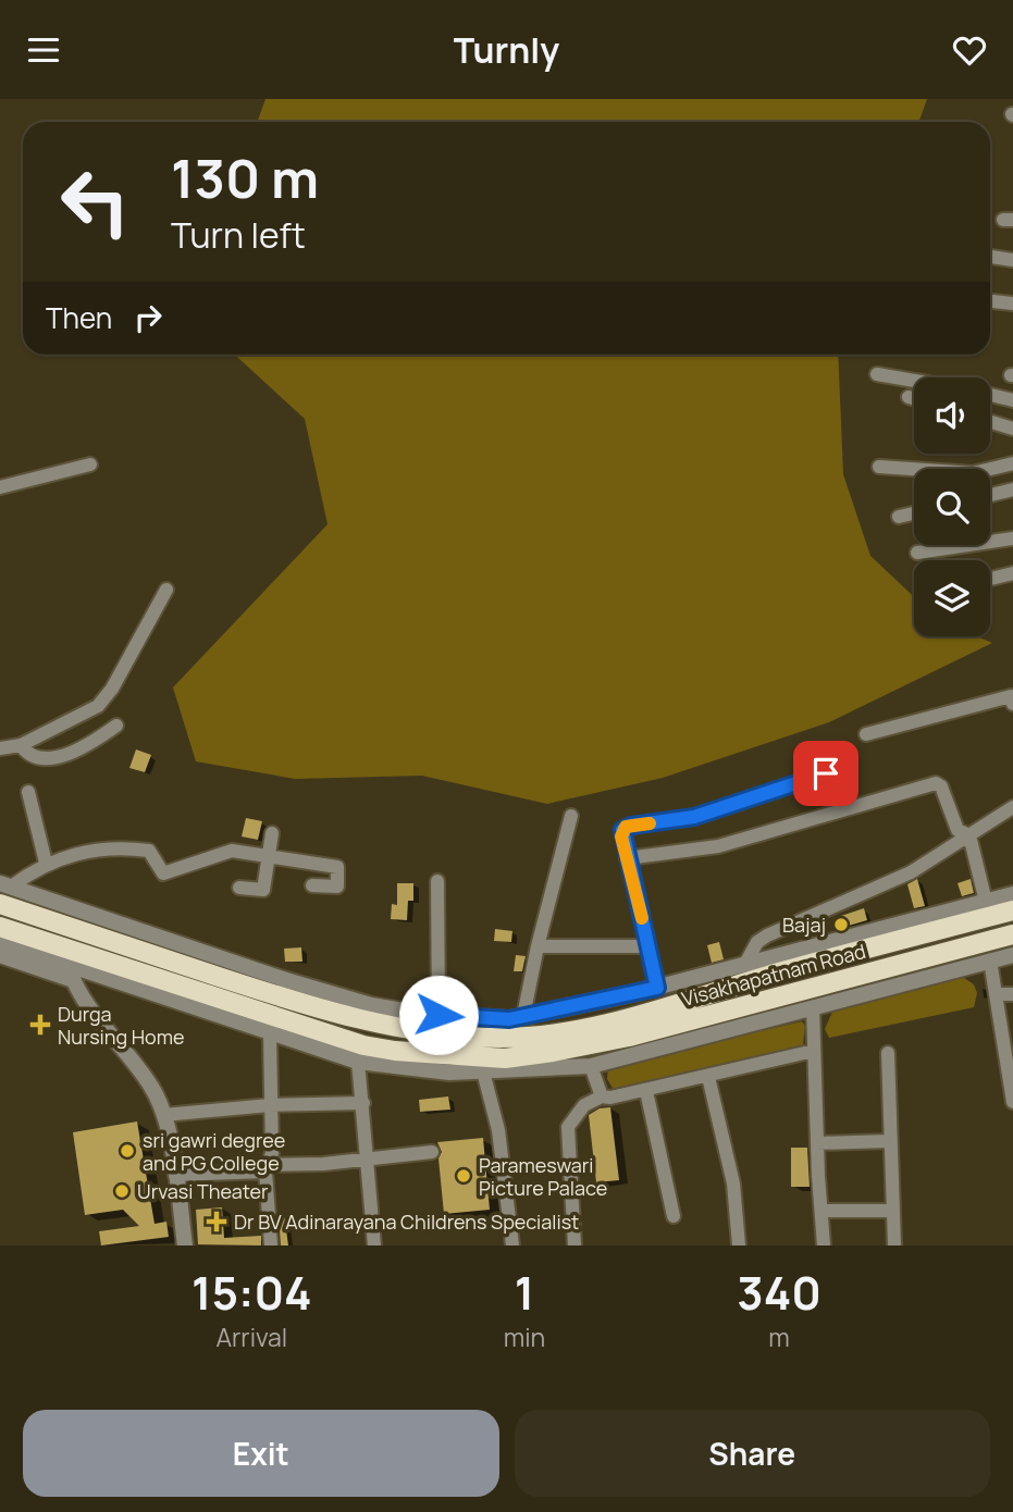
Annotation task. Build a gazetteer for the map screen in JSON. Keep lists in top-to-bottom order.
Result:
{
  "streets": {
    "main road": ["Visakhapatnam Road"]
  },
  "places": {
    "other": [
      "Bajaj",
      "sri gawri degree and PG College",
      "Parameswari Picture Palace",
      "Urvasi Theater"
    ],
    "health": ["Durga Nursing Home", "Dr BV Adinarayana Childrens Specialist"]
  },
  "page": {
    "header": "Turnly",
    "turn": ["130 m", "Turn left"],
    "then": "Then",
    "eta": [
      "15:04",
      "Arrival",
      "1",
      "min",
      "340",
      "m"
    ],
    "buttons": ["Exit", "Share"]
  }
}
